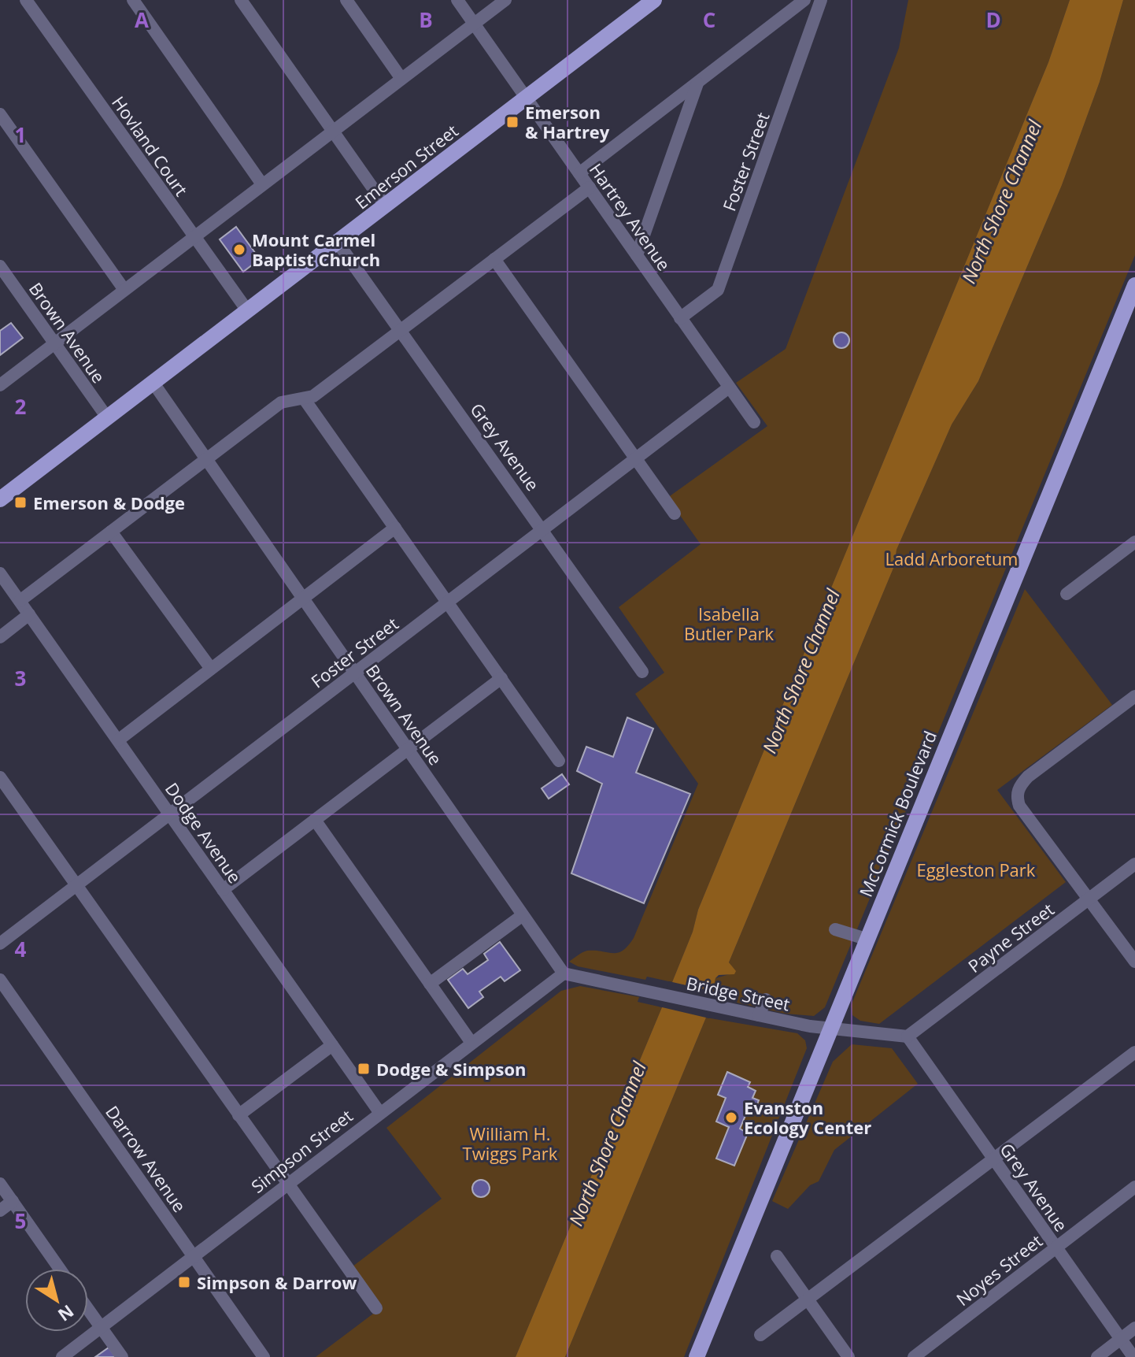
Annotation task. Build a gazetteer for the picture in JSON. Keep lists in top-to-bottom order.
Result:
{
  "streets": {
    "main road": ["Emerson Street", "McCormick Boulevard"],
    "street": [
      "Hovland Court",
      "Foster Street",
      "Hartrey Avenue",
      "Brown Avenue",
      "Grey Avenue",
      "Dodge Avenue",
      "Payne Street",
      "Bridge Street",
      "Simpson Street",
      "Darrow Avenue",
      "Noyes Street"
    ]
  },
  "crossings": [
    ["Hovland Court", "Emerson Street"],
    ["Foster Street", "Hartrey Avenue"],
    ["Foster Street", "Brown Avenue"],
    ["Foster Street", "Grey Avenue"],
    ["Foster Street", "Dodge Avenue"],
    ["Emerson Street", "Hartrey Avenue"],
    ["Emerson Street", "Brown Avenue"],
    ["Emerson Street", "Grey Avenue"],
    ["Brown Avenue", "Bridge Street"],
    ["Brown Avenue", "Simpson Street"],
    ["Grey Avenue", "Payne Street"],
    ["Grey Avenue", "Bridge Street"],
    ["Grey Avenue", "Noyes Street"],
    ["McCormick Boulevard", "Bridge Street"],
    ["Dodge Avenue", "Simpson Street"],
    ["Payne Street", "Bridge Street"],
    ["Bridge Street", "Simpson Street"],
    ["Simpson Street", "Darrow Avenue"]
  ],
  "water": ["North Shore Channel"],
  "parks": [
    "Ladd Arboretum",
    "Isabella Butler Park",
    "Eggleston Park",
    "William H. Twiggs Park"
  ],
  "places": {
    "transit": [
      "Emerson & Hartrey",
      "Emerson & Dodge",
      "Dodge & Simpson",
      "Simpson & Darrow"
    ],
    "other": ["Mount Carmel Baptist Church", "Evanston Ecology Center"]
  },
  "north": "bottom right",
  "grid": {
    "columns": [
      "A",
      "B",
      "C",
      "D"
    ],
    "rows": [
      "1",
      "2",
      "3",
      "4",
      "5"
    ]
  }
}
